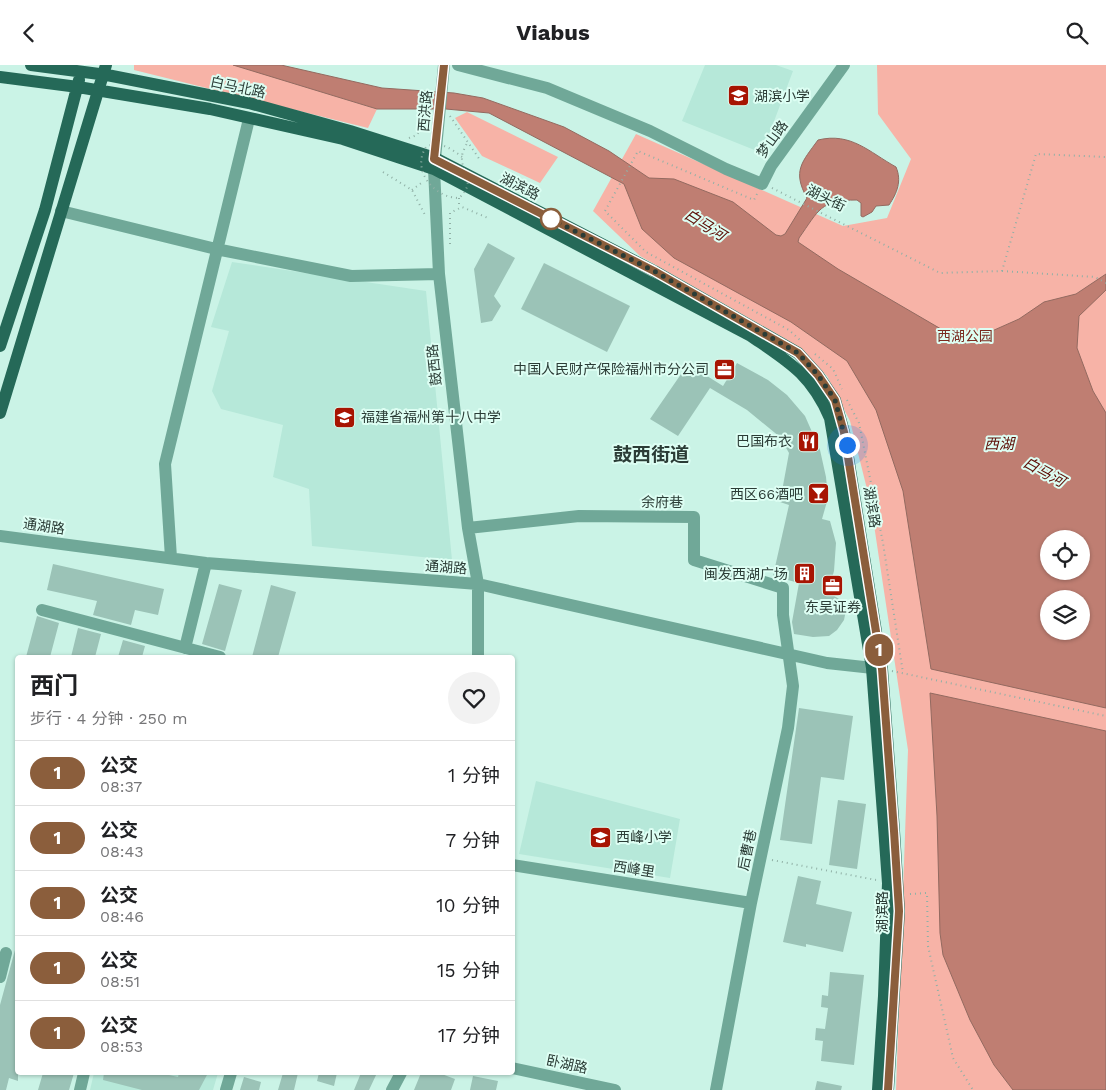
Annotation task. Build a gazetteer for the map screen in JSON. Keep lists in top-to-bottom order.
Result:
{
  "streets": {
    "main road": ["白马北路", "湖滨路"],
    "street": [
      "西洪路",
      "梦山路",
      "鼓西路",
      "余府巷",
      "通湖路",
      "后曹巷",
      "西峰里",
      "卧湖路"
    ],
    "path": ["湖头街"]
  },
  "crossings": [
    ["白马北路", "西洪路"],
    ["白马北路", "湖滨路"],
    ["白马北路", "鼓西路"],
    ["西洪路", "湖滨路"],
    ["西洪路", "鼓西路"],
    ["梦山路", "湖头街"],
    ["湖滨路", "鼓西路"],
    ["湖滨路", "通湖路"],
    ["鼓西路", "余府巷"],
    ["鼓西路", "通湖路"],
    ["余府巷", "后曹巷"],
    ["通湖路", "后曹巷"],
    ["后曹巷", "西峰里"]
  ],
  "districts": ["鼓西街道"],
  "water": ["白马河", "西湖"],
  "parks": ["西湖公园"],
  "places": {
    "school or university": ["湖滨小学", "福建省福州第十八中学", "西峰小学"],
    "office": ["中国人民财产保险福州市分公司", "东吴证券"],
    "restaurant": ["巴国布衣"],
    "bar": ["西区66酒吧"],
    "building": ["闽发西湖广场"]
  },
  "lines": ["bus line 1"],
  "page": {
    "header": "Viabus",
    "on_map": "1",
    "heading": ["西门", "步行 · 4 分钟 · 250 m"],
    "list": [
      {
        "mark": "1",
        "name": "公交",
        "note": "08:37",
        "value": "1 分钟"
      },
      {
        "mark": "1",
        "name": "公交",
        "note": "08:43",
        "value": "7 分钟"
      },
      {
        "mark": "1",
        "name": "公交",
        "note": "08:46",
        "value": "10 分钟"
      },
      {
        "mark": "1",
        "name": "公交",
        "note": "08:51",
        "value": "15 分钟"
      },
      {
        "mark": "1",
        "name": "公交",
        "note": "08:53",
        "value": "17 分钟"
      }
    ]
  }
}
